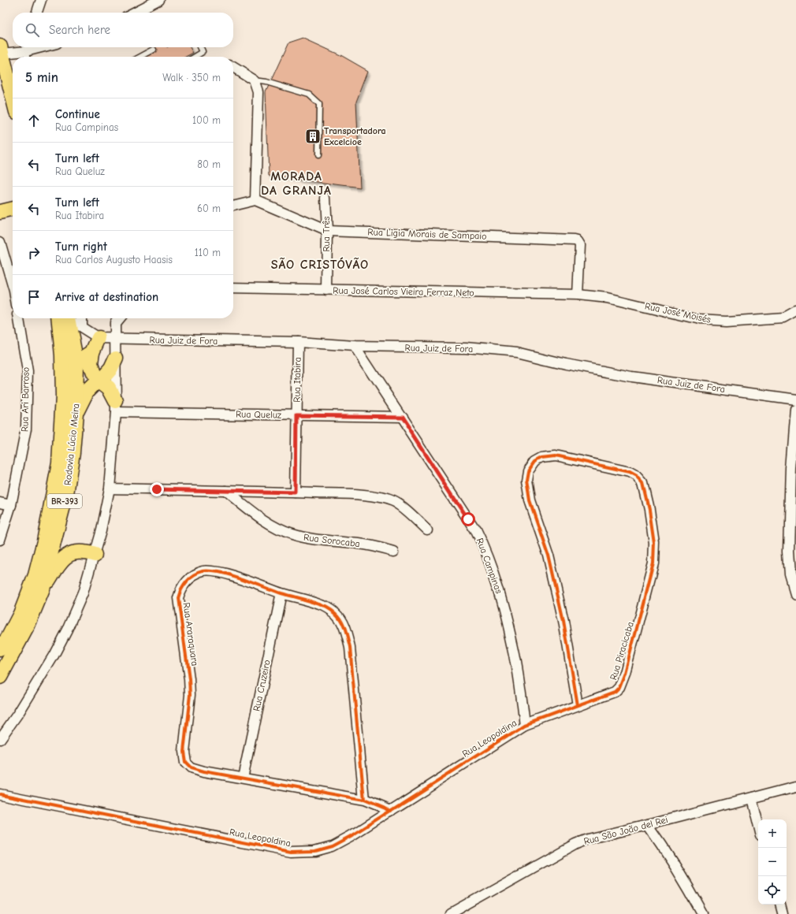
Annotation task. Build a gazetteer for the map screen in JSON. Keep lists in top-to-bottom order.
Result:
{
  "streets": {
    "main road": ["Rodovia Lúcio Meira", "BR-393"],
    "street": [
      "Rua Três",
      "Rua Ligia Morais de Sampaio",
      "Rua José Carlos Vieira Ferraz Neto",
      "Rua José Moisés",
      "Rua Juiz de Fora",
      "Rua Itabira",
      "Rua Ari Barroso",
      "Rua Queluz",
      "Rua Sorocaba",
      "Rua Campinas",
      "Rua Araraquara",
      "Rua Piracicaba",
      "Rua Cruzeiro",
      "Rua Leopoldina",
      "Rua São João del Rei"
    ]
  },
  "crossings": [
    ["Rua Três", "Rua Ligia Morais de Sampaio"],
    ["Rua Três", "Rua José Carlos Vieira Ferraz Neto"],
    ["Rua Ligia Morais de Sampaio", "Rua José Carlos Vieira Ferraz Neto"],
    ["Rua Ligia Morais de Sampaio", "Rua José Moisés"],
    ["Rua José Carlos Vieira Ferraz Neto", "Rua José Moisés"],
    ["Rua Juiz de Fora", "Rua Itabira"],
    ["Rua Juiz de Fora", "Rua Campinas"],
    ["Rua Itabira", "Rua Queluz"],
    ["Rua Queluz", "Rua Campinas"],
    ["Rua Campinas", "Rua Leopoldina"],
    ["Rua Araraquara", "Rua Cruzeiro"],
    ["Rua Araraquara", "Rua Leopoldina"],
    ["Rua Piracicaba", "Rua Leopoldina"]
  ],
  "districts": ["MORADA DA GRANJA", "SÃO CRISTÓVÃO"],
  "places": {
    "building": ["Transportadora Excelcioe"]
  },
  "page": {
    "search": "Search here",
    "heading": ["5 min", "Walk · 350 m"],
    "list": [
      ["Continue", "Rua Campinas", "100 m"],
      ["Turn left", "Rua Queluz", "80 m"],
      ["Turn left", "Rua Itabira", "60 m"],
      ["Turn right", "Rua Carlos Augusto Haasis", "110 m"],
      "Arrive at destination"
    ],
    "map_buttons": ["+", "−"]
  }
}
